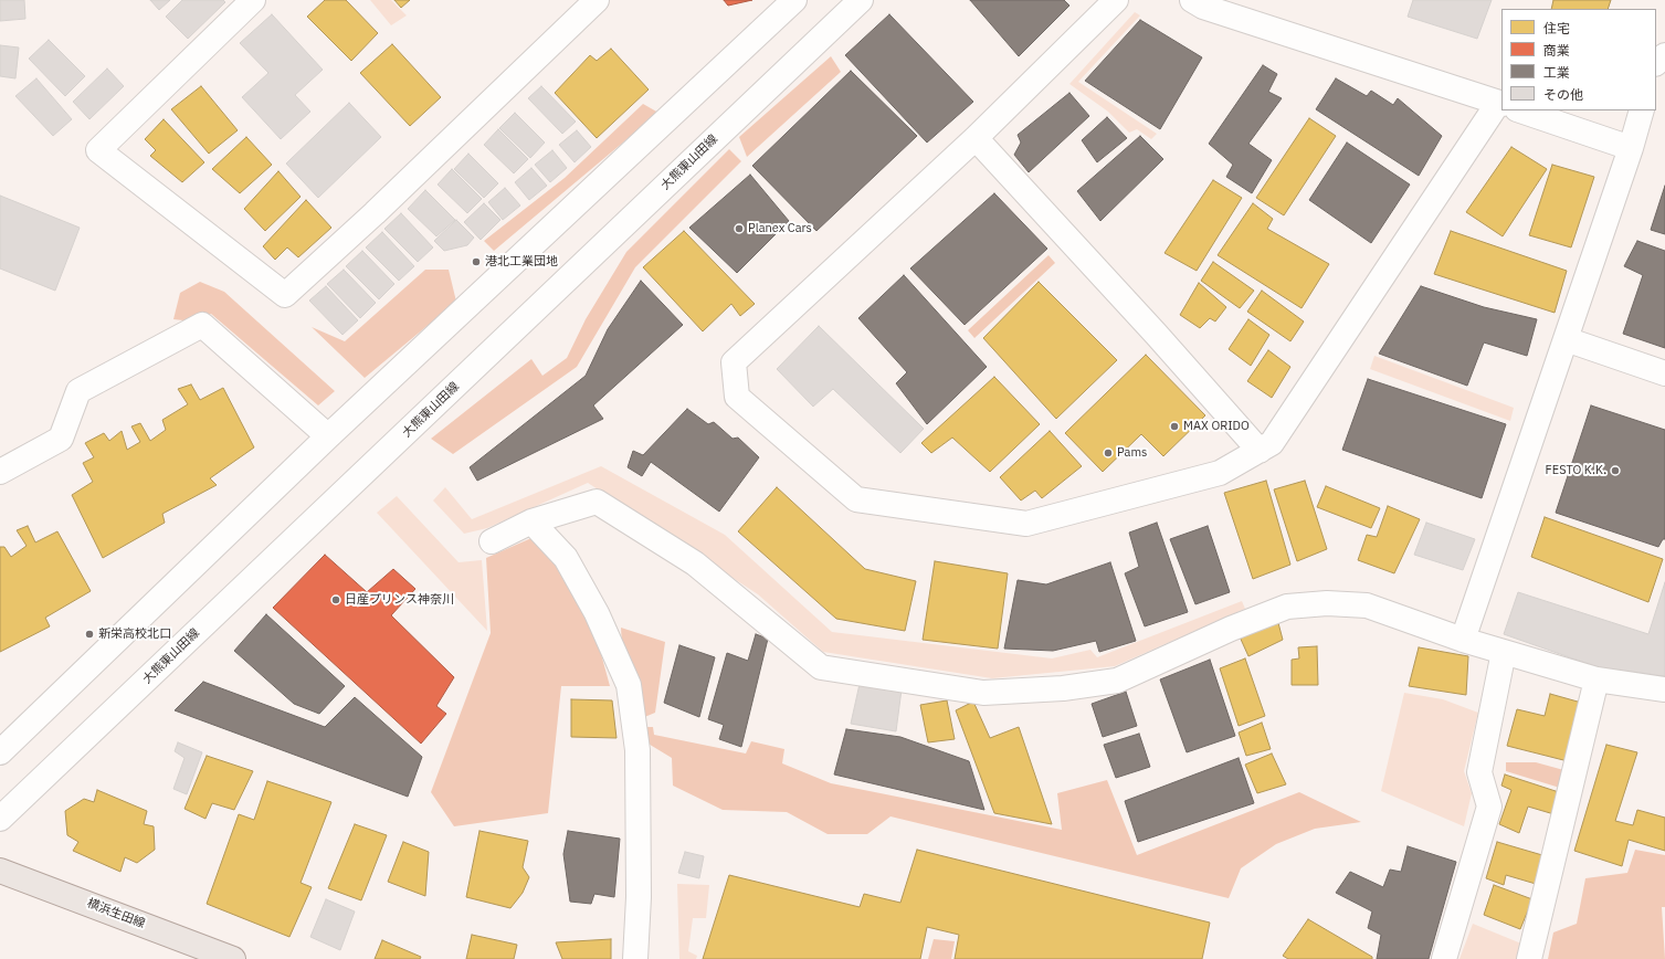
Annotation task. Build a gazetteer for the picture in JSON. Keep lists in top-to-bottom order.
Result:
{
  "streets": {
    "main road": ["横浜生田線"],
    "street": ["大熊東山田線"]
  },
  "places": [
    "Planex Cars",
    "港北工業団地",
    "MAX ORIDO",
    "Pams",
    "FESTO K.K.",
    "日産プリンス神奈川",
    "新栄高校北口"
  ],
  "legend": [
    "住宅",
    "商業",
    "工業",
    "その他"
  ]
}
